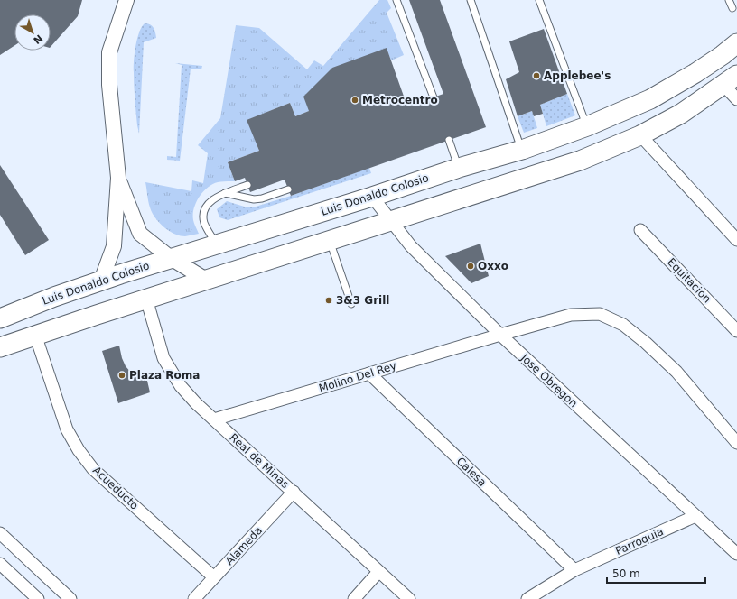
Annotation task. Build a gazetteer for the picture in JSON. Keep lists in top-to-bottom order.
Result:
{
  "streets": {
    "main road": ["Luis Donaldo Colosio"],
    "street": [
      "Equitacion",
      "Molino Del Rey",
      "Jose Obregon",
      "Real de Minas",
      "Calesa",
      "Acueducto",
      "Parroquia",
      "Alameda"
    ]
  },
  "crossings": [
    ["Luis Donaldo Colosio", "Jose Obregon"],
    ["Molino Del Rey", "Jose Obregon"],
    ["Molino Del Rey", "Real de Minas"],
    ["Molino Del Rey", "Calesa"],
    ["Jose Obregon", "Parroquia"],
    ["Real de Minas", "Alameda"],
    ["Calesa", "Parroquia"],
    ["Acueducto", "Alameda"]
  ],
  "places": [
    "Applebee's",
    "Metrocentro",
    "Oxxo",
    "3&3 Grill",
    "Plaza Roma"
  ],
  "scale_bar": "50 m",
  "north": "bottom right"
}
